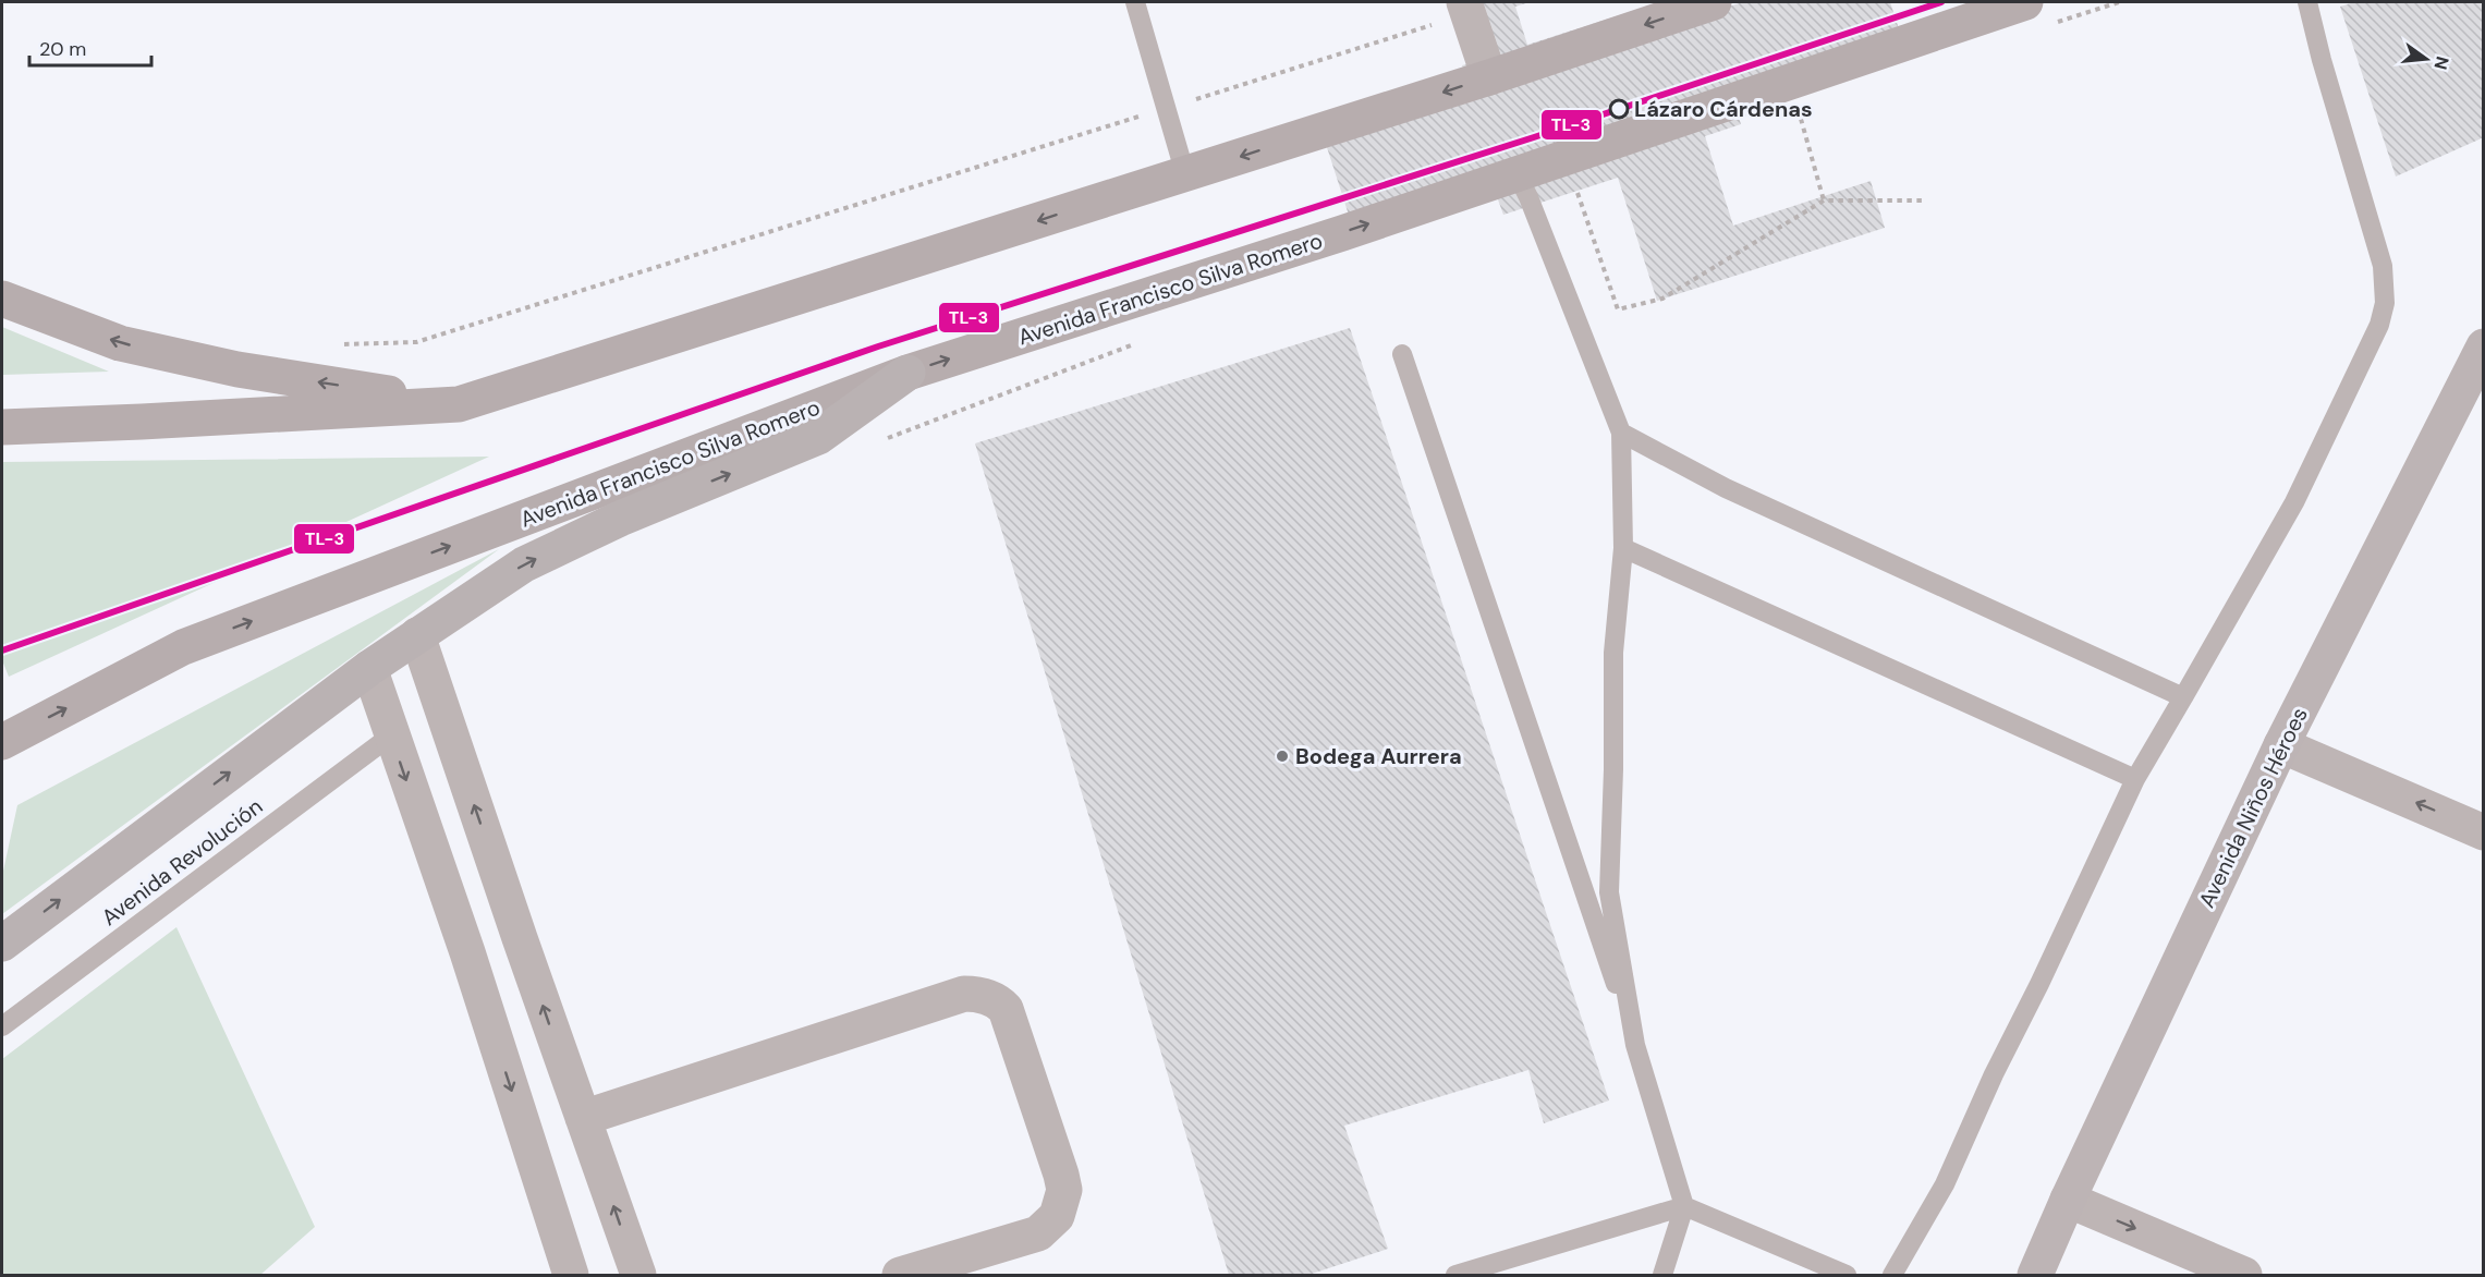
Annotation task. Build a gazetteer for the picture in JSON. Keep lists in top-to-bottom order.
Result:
{
  "streets": {
    "main road": ["Avenida Francisco Silva Romero"],
    "street": ["Avenida Niños Héroes"],
    "lane": ["Avenida Revolución"]
  },
  "places": ["Lázaro Cárdenas", "Bodega Aurrera"],
  "lines": ["transit line TL-3"],
  "scale_bar": "20 m",
  "north": "right"
}
